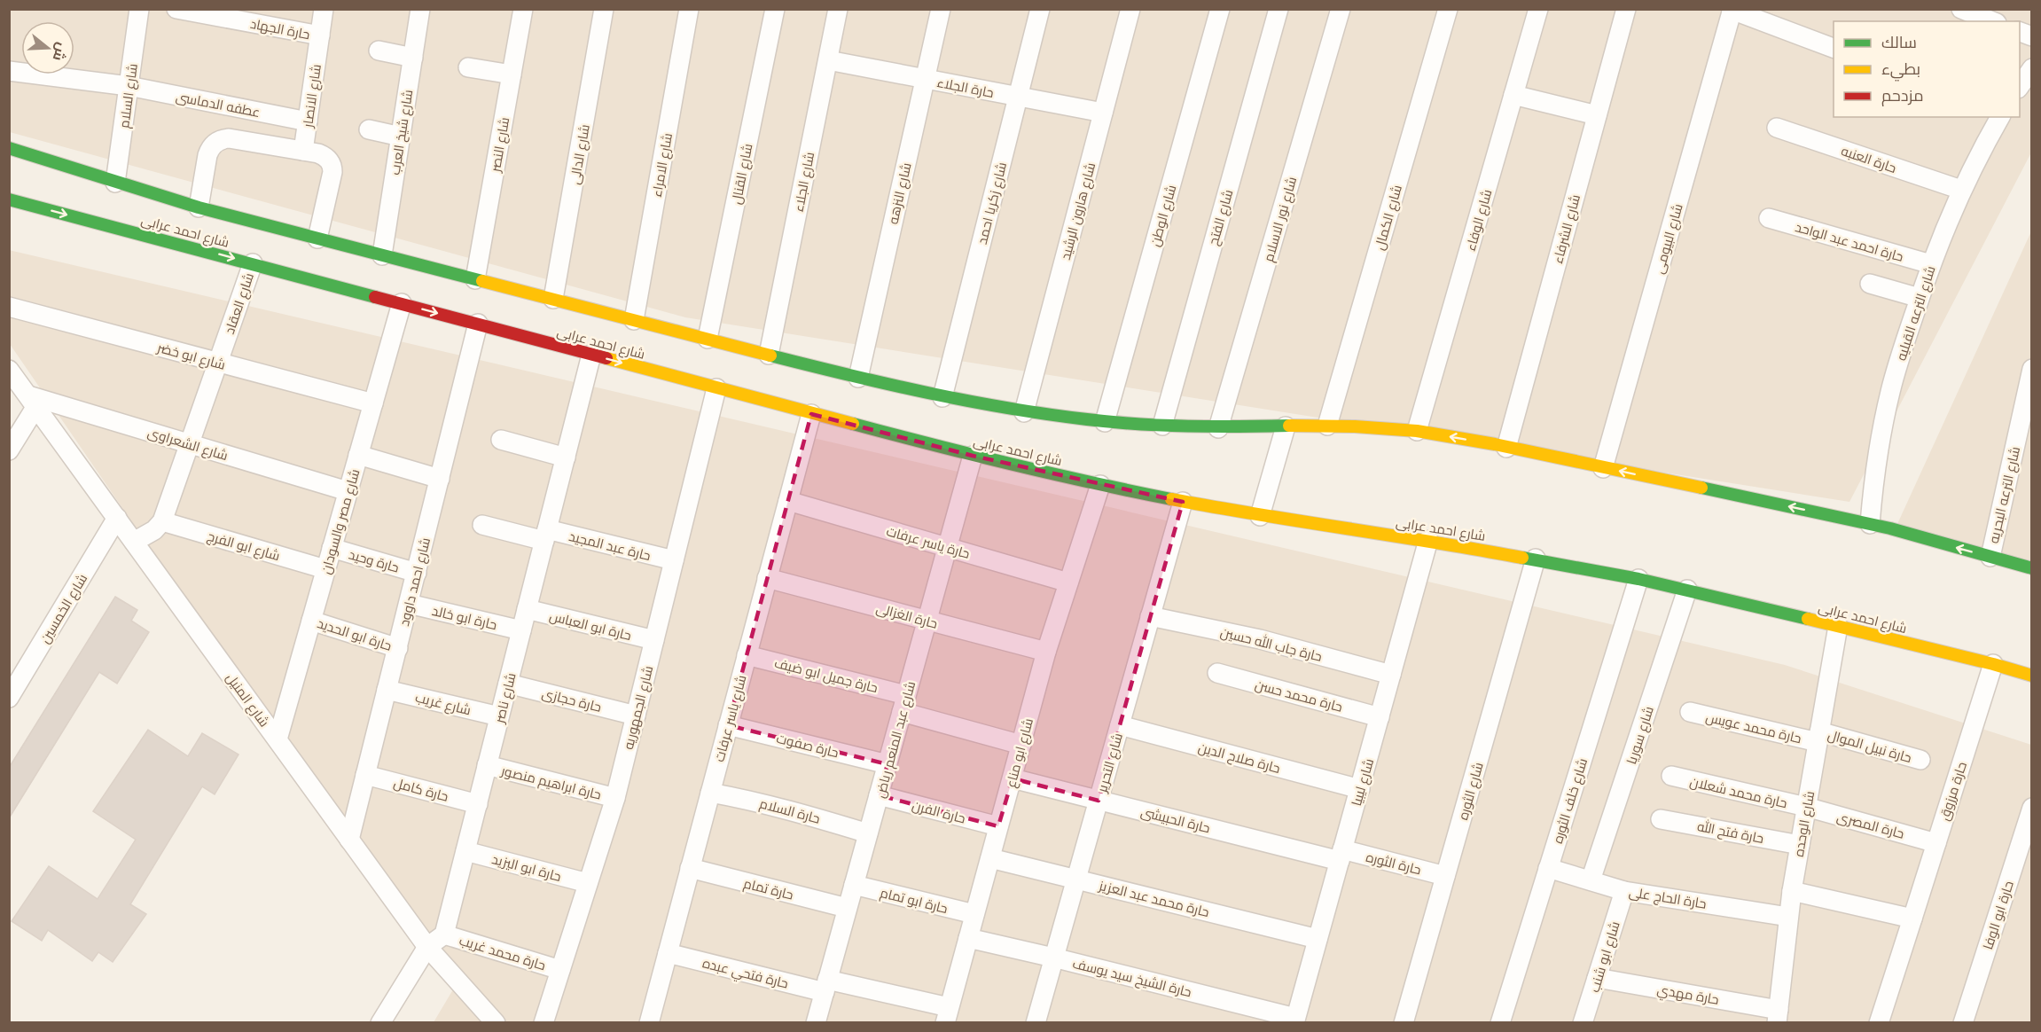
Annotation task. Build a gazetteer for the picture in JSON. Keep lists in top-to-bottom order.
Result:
{
  "streets": {
    "street": [
      "حارة الجهاد",
      "حارة الجلاء",
      "شارع السلام",
      "شارع الانصار",
      "عطفه الدماسى",
      "شارع شيخ العرب",
      "شارع النصر",
      "شارع الدالى",
      "حارة العنبه",
      "شارع الامراء",
      "شارع القنال",
      "شارع الجلاء",
      "شارع النزهه",
      "شارع زكريا احمد",
      "شارع هارون الرشيد",
      "شارع الوطن",
      "شارع الفتح",
      "شارع الكمال",
      "شارع نور الاسلام",
      "شارع الوفاء",
      "شارع الشرفاء",
      "شارع احمد عرابى",
      "شارع البيومى",
      "حارة احمد عبد الواحد",
      "شارع العقاد",
      "شارع الترعه القبليه",
      "شارع ابو خضر",
      "شارع الشعراوى",
      "شارع الترعه البحريه",
      "شارع مصر والسودان",
      "حارة ياسر عرفات",
      "شارع ابو الفرج",
      "حارة عبد المجيد",
      "حارة وحيد",
      "شارع احمد داوود",
      "شارع الخمسين",
      "حارة الغزالى",
      "حارة ابو خالد",
      "حارة ابو العباس",
      "حارة ابو الحديد",
      "حارة جاب الله حسين",
      "حارة جميل ابو ضيف",
      "حارة محمد حسن",
      "شارع ناصر",
      "شارع المنيل",
      "حارة حجازى",
      "شارع غريب",
      "شارع الجمهوريه",
      "شارع ياسر عرفات",
      "حارة محمد عويس",
      "شارع سوريا",
      "شارع عبد المنعم رياض",
      "حارة صفوت",
      "حارة نبيل الموال",
      "شارع ابو مناع",
      "حارة صلاح الدين",
      "شارع التحرير",
      "حارة ابراهيم منصور",
      "شارع ليبيا",
      "حارة كامل",
      "شارع الثوره",
      "حارة مرزوق",
      "حارة محمد شعلان",
      "شارع خلف الثوره",
      "حارة السلام",
      "حارة الفرن",
      "حارة الحبيشى",
      "شارع الوحده",
      "حارة المصرى",
      "حارة فتح الله",
      "حارة الثوره",
      "حارة ابو اليزيد",
      "حارة تمام",
      "حارة الحاج على",
      "حارة محمد عبد العزيز",
      "حارة ابو تمام",
      "حارة ابو الوفا",
      "حارة محمد غريب",
      "شارع ابو شنب",
      "حارة فتحي عبده",
      "حارة الشيخ سيد يوسف",
      "حارة مهدي"
    ]
  },
  "crossings": [
    ["حارة الجهاد", "شارع الانصار"],
    ["حارة الجلاء", "شارع الجلاء"],
    ["حارة الجلاء", "شارع النزهه"],
    ["حارة الجلاء", "شارع زكريا احمد"],
    ["حارة الجلاء", "شارع هارون الرشيد"],
    ["شارع السلام", "عطفه الدماسى"],
    ["شارع السلام", "شارع احمد عرابى"],
    ["شارع الانصار", "عطفه الدماسى"],
    ["شارع شيخ العرب", "شارع احمد عرابى"],
    ["شارع النصر", "شارع احمد عرابى"],
    ["شارع الدالى", "شارع احمد عرابى"],
    ["حارة العنبه", "شارع الترعه القبليه"],
    ["شارع الامراء", "شارع احمد عرابى"],
    ["شارع القنال", "شارع احمد عرابى"],
    ["شارع الجلاء", "شارع احمد عرابى"],
    ["شارع النزهه", "شارع احمد عرابى"],
    ["شارع زكريا احمد", "شارع احمد عرابى"],
    ["شارع هارون الرشيد", "شارع احمد عرابى"],
    ["شارع الوطن", "شارع احمد عرابى"],
    ["شارع الفتح", "شارع احمد عرابى"],
    ["شارع الكمال", "شارع احمد عرابى"],
    ["شارع نور الاسلام", "شارع احمد عرابى"],
    ["شارع الوفاء", "شارع احمد عرابى"],
    ["شارع الشرفاء", "شارع احمد عرابى"],
    ["شارع احمد عرابى", "شارع البيومى"],
    ["شارع احمد عرابى", "شارع العقاد"],
    ["شارع احمد عرابى", "شارع الترعه القبليه"],
    ["شارع احمد عرابى", "شارع الترعه البحريه"],
    ["شارع احمد عرابى", "شارع مصر والسودان"],
    ["شارع احمد عرابى", "شارع احمد داوود"],
    ["شارع احمد عرابى", "شارع ناصر"],
    ["شارع احمد عرابى", "شارع الجمهوريه"],
    ["شارع احمد عرابى", "شارع ياسر عرفات"],
    ["شارع احمد عرابى", "شارع سوريا"],
    ["شارع احمد عرابى", "شارع عبد المنعم رياض"],
    ["شارع احمد عرابى", "شارع ابو مناع"],
    ["شارع احمد عرابى", "شارع التحرير"],
    ["شارع احمد عرابى", "شارع ليبيا"],
    ["شارع احمد عرابى", "شارع الثوره"],
    ["شارع احمد عرابى", "حارة مرزوق"],
    ["شارع احمد عرابى", "شارع خلف الثوره"],
    ["شارع احمد عرابى", "شارع الوحده"],
    ["حارة احمد عبد الواحد", "شارع الترعه القبليه"],
    ["شارع العقاد", "شارع ابو خضر"],
    ["شارع العقاد", "شارع الشعراوى"],
    ["شارع العقاد", "شارع ابو الفرج"],
    ["شارع ابو خضر", "شارع مصر والسودان"],
    ["شارع الشعراوى", "شارع مصر والسودان"],
    ["شارع الشعراوى", "شارع المنيل"],
    ["شارع مصر والسودان", "شارع ابو الفرج"],
    ["شارع مصر والسودان", "حارة وحيد"],
    ["شارع مصر والسودان", "حارة ابو الحديد"],
    ["شارع مصر والسودان", "شارع المنيل"],
    ["حارة ياسر عرفات", "شارع ياسر عرفات"],
    ["حارة ياسر عرفات", "شارع عبد المنعم رياض"],
    ["حارة ياسر عرفات", "شارع ابو مناع"],
    ["حارة عبد المجيد", "شارع ناصر"],
    ["حارة عبد المجيد", "شارع الجمهوريه"],
    ["حارة وحيد", "شارع احمد داوود"],
    ["شارع احمد داوود", "حارة ابو خالد"],
    ["شارع احمد داوود", "حارة ابو الحديد"],
    ["شارع احمد داوود", "شارع المنيل"],
    ["شارع احمد داوود", "شارع غريب"],
    ["شارع احمد داوود", "حارة كامل"],
    ["شارع الخمسين", "شارع المنيل"],
    ["حارة الغزالى", "شارع ياسر عرفات"],
    ["حارة الغزالى", "شارع عبد المنعم رياض"],
    ["حارة الغزالى", "شارع ابو مناع"],
    ["حارة ابو خالد", "شارع ناصر"],
    ["حارة ابو العباس", "شارع ناصر"],
    ["حارة ابو العباس", "شارع الجمهوريه"],
    ["حارة جاب الله حسين", "شارع التحرير"],
    ["حارة جاب الله حسين", "شارع ليبيا"],
    ["حارة جميل ابو ضيف", "شارع ياسر عرفات"],
    ["حارة جميل ابو ضيف", "شارع عبد المنعم رياض"],
    ["حارة جميل ابو ضيف", "شارع ابو مناع"],
    ["حارة محمد حسن", "شارع ليبيا"],
    ["شارع ناصر", "حارة حجازى"],
    ["شارع ناصر", "شارع غريب"],
    ["شارع ناصر", "حارة ابراهيم منصور"],
    ["شارع ناصر", "حارة كامل"],
    ["شارع ناصر", "حارة ابو اليزيد"],
    ["شارع ناصر", "حارة محمد غريب"],
    ["حارة حجازى", "شارع الجمهوريه"],
    ["شارع الجمهوريه", "حارة ابراهيم منصور"],
    ["شارع الجمهوريه", "حارة ابو اليزيد"],
    ["شارع الجمهوريه", "حارة محمد غريب"],
    ["شارع ياسر عرفات", "حارة صفوت"],
    ["شارع ياسر عرفات", "حارة السلام"],
    ["شارع ياسر عرفات", "حارة تمام"],
    ["شارع ياسر عرفات", "حارة فتحي عبده"],
    ["حارة محمد عويس", "حارة نبيل الموال"],
    ["حارة محمد عويس", "شارع الوحده"],
    ["شارع سوريا", "حارة الحاج على"],
    ["شارع عبد المنعم رياض", "حارة صفوت"],
    ["شارع عبد المنعم رياض", "حارة السلام"],
    ["شارع عبد المنعم رياض", "حارة الفرن"],
    ["شارع عبد المنعم رياض", "حارة تمام"],
    ["شارع عبد المنعم رياض", "حارة ابو تمام"],
    ["شارع عبد المنعم رياض", "حارة فتحي عبده"],
    ["حارة نبيل الموال", "شارع الوحده"],
    ["شارع ابو مناع", "حارة الفرن"],
    ["شارع ابو مناع", "حارة الحبيشى"],
    ["شارع ابو مناع", "حارة محمد عبد العزيز"],
    ["شارع ابو مناع", "حارة ابو تمام"],
    ["شارع ابو مناع", "حارة فتحي عبده"],
    ["شارع ابو مناع", "حارة الشيخ سيد يوسف"],
    ["حارة صلاح الدين", "شارع التحرير"],
    ["حارة صلاح الدين", "شارع ليبيا"],
    ["شارع التحرير", "حارة الحبيشى"],
    ["شارع التحرير", "حارة محمد عبد العزيز"],
    ["شارع التحرير", "حارة الشيخ سيد يوسف"],
    ["شارع ليبيا", "حارة الحبيشى"],
    ["شارع ليبيا", "حارة الثوره"],
    ["شارع ليبيا", "حارة محمد عبد العزيز"],
    ["شارع ليبيا", "حارة الشيخ سيد يوسف"],
    ["شارع الثوره", "حارة الثوره"],
    ["حارة مرزوق", "حارة المصرى"],
    ["حارة محمد شعلان", "شارع الوحده"],
    ["حارة محمد شعلان", "حارة المصرى"],
    ["شارع خلف الثوره", "حارة الحاج على"],
    ["حارة الحبيشى", "حارة الثوره"],
    ["شارع الوحده", "حارة المصرى"],
    ["شارع الوحده", "حارة فتح الله"],
    ["شارع الوحده", "حارة الحاج على"],
    ["شارع الوحده", "حارة مهدي"],
    ["حارة الحاج على", "شارع ابو شنب"],
    ["شارع ابو شنب", "حارة مهدي"]
  ],
  "legend": ["سالك", "بطيء", "مزدحم"],
  "north": "right"
}
